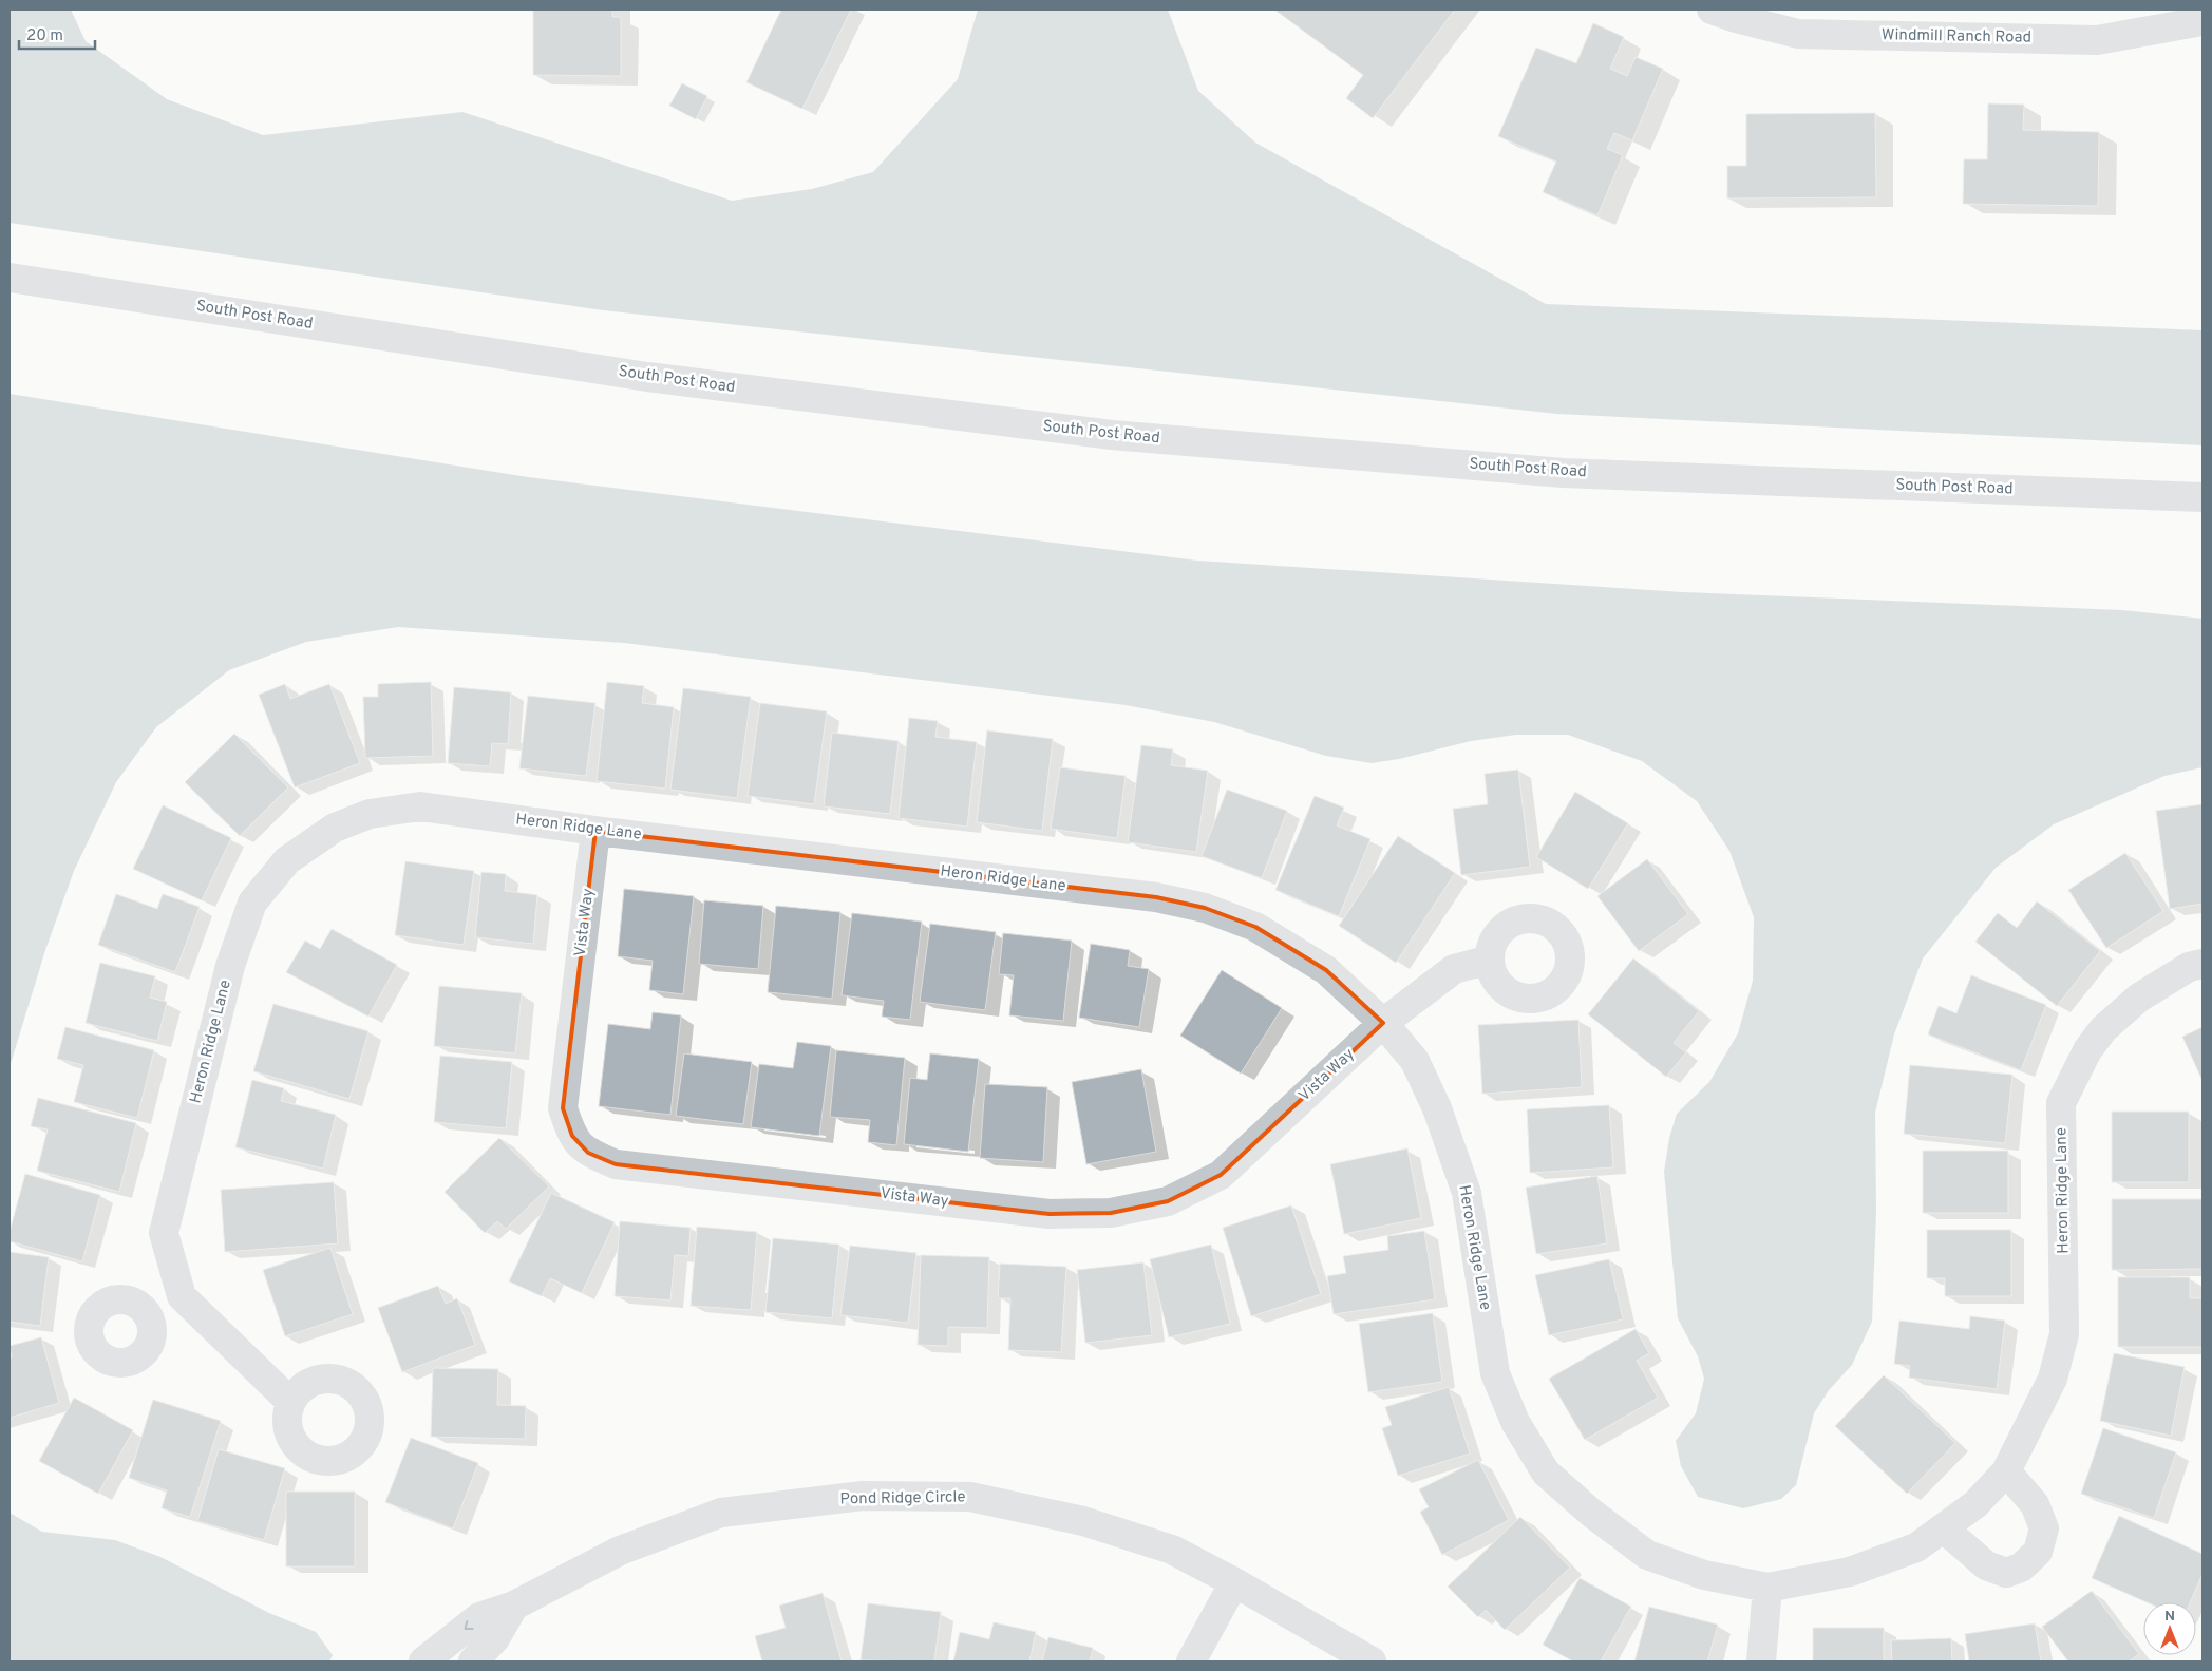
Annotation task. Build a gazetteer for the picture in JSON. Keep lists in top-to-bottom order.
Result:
{
  "streets": {
    "street": [
      "Windmill Ranch Road",
      "South Post Road",
      "Heron Ridge Lane",
      "Vista Way",
      "Pond Ridge Circle"
    ]
  },
  "crossings": [
    ["Heron Ridge Lane", "Vista Way"]
  ],
  "scale_bar": "20 m",
  "north": "top"
}
